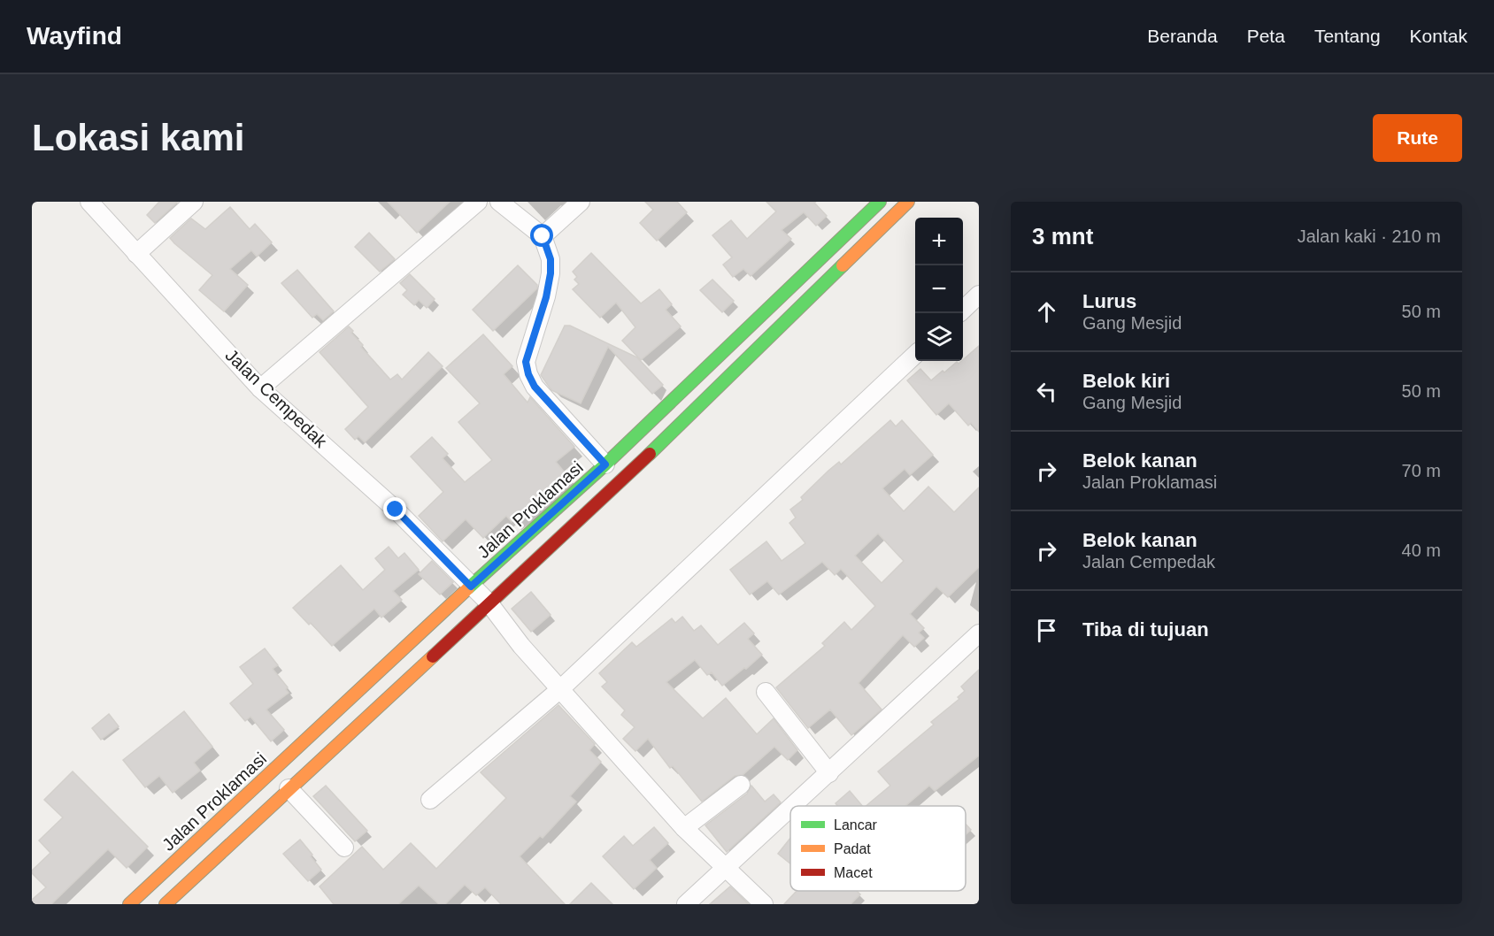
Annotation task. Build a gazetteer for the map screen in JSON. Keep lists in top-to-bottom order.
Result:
{
  "streets": {
    "street": ["Jalan Cempedak", "Jalan Proklamasi"]
  },
  "crossings": [
    ["Jalan Cempedak", "Jalan Proklamasi"]
  ],
  "legend": ["Lancar", "Padat", "Macet"],
  "page": {
    "header": "Wayfind",
    "nav": [
      "Beranda",
      "Peta",
      "Tentang",
      "Kontak"
    ],
    "buttons": "Rute",
    "title": "Lokasi kami",
    "heading": ["3 mnt", "Jalan kaki · 210 m"],
    "map_buttons": ["+", "−"],
    "list": [
      ["Lurus", "Gang Mesjid", "50 m"],
      ["Belok kiri", "Gang Mesjid", "50 m"],
      ["Belok kanan", "Jalan Proklamasi", "70 m"],
      ["Belok kanan", "Jalan Cempedak", "40 m"],
      "Tiba di tujuan"
    ]
  }
}
